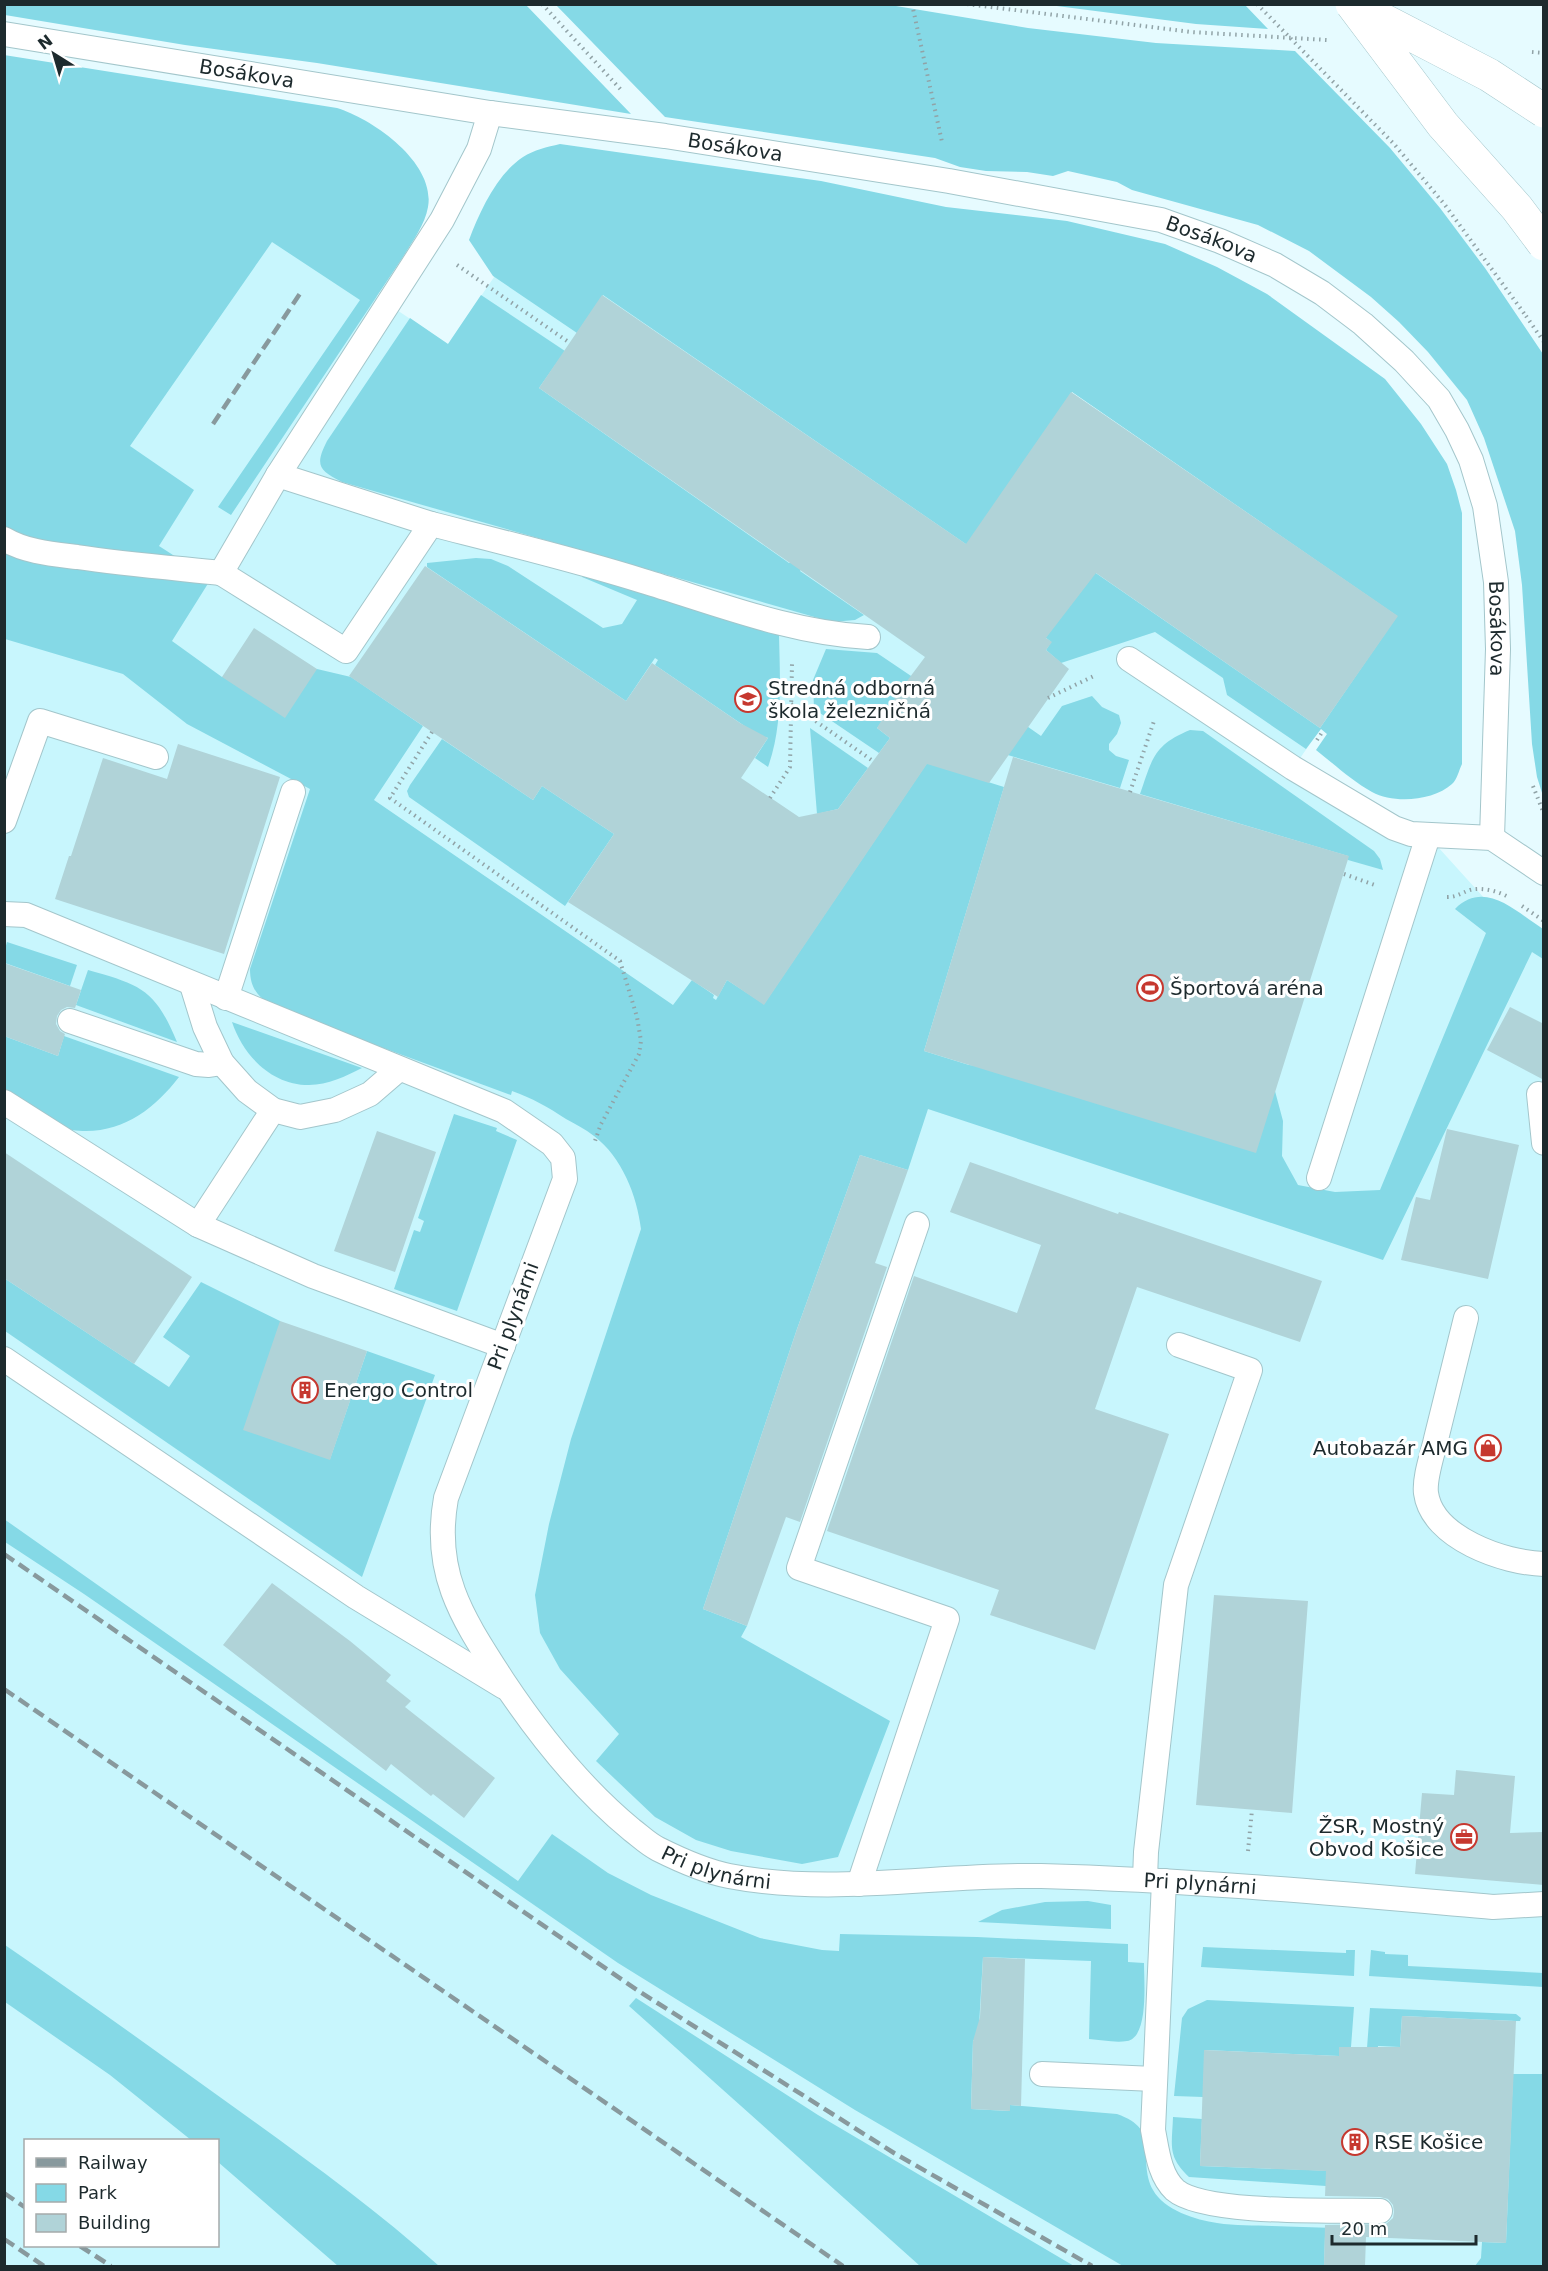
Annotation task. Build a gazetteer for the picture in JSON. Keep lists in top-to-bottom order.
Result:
{
  "streets": {
    "lane": ["Bosákova", "Pri plynárni"]
  },
  "places": {
    "school or university": ["Stredná odborná škola železničná"],
    "sports": ["Športová aréna"],
    "building": ["Energo Control", "RSE Košice"],
    "shop": ["Autobazár AMG"],
    "office": ["ŽSR, Mostný Obvod Košice"]
  },
  "legend": ["Railway", "Park", "Building"],
  "scale_bar": "20 m",
  "north": "top left"
}
